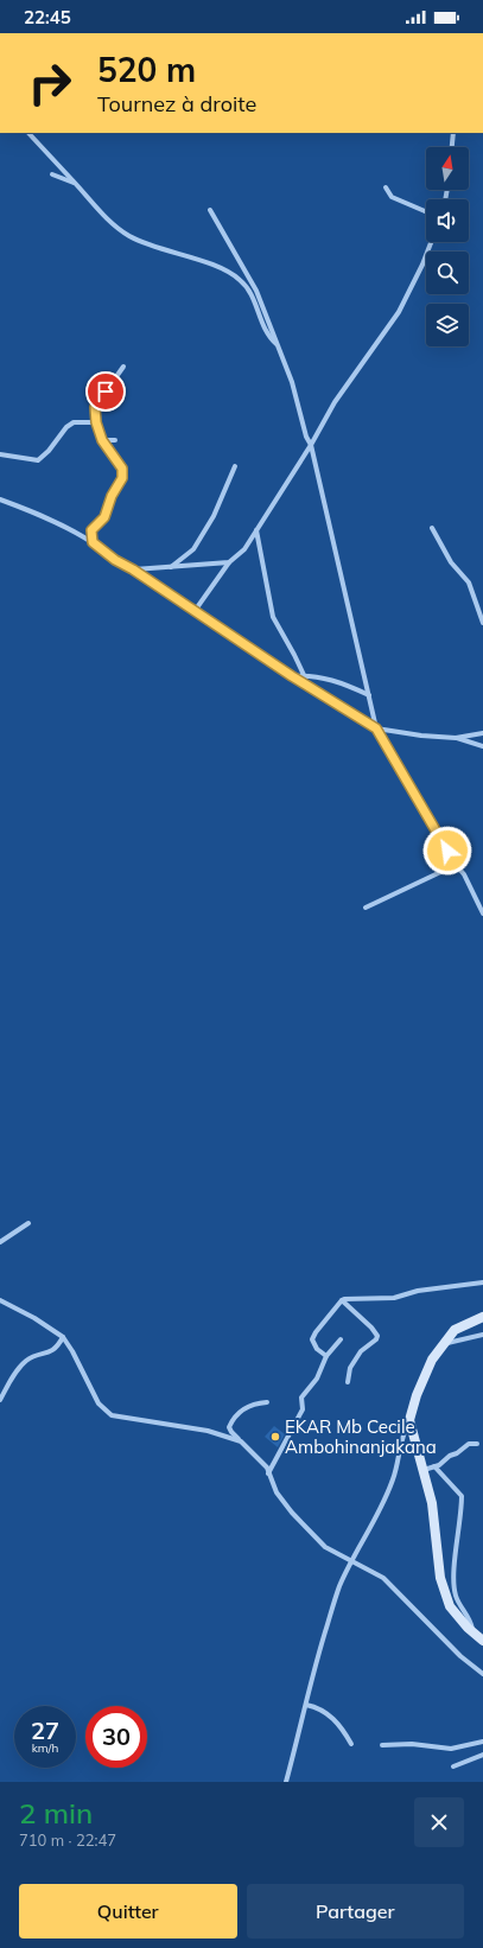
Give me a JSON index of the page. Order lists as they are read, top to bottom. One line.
{"places":["EKAR Mb Cecile Ambohinanjakana"],"north":"top","page":{"status":"22:45","turn":["520 m","Tournez à droite"],"speed":"27 km/h","limit":"30","heading":["2 min","710 m · 22:47"],"buttons":["Quitter","Partager"]}}
